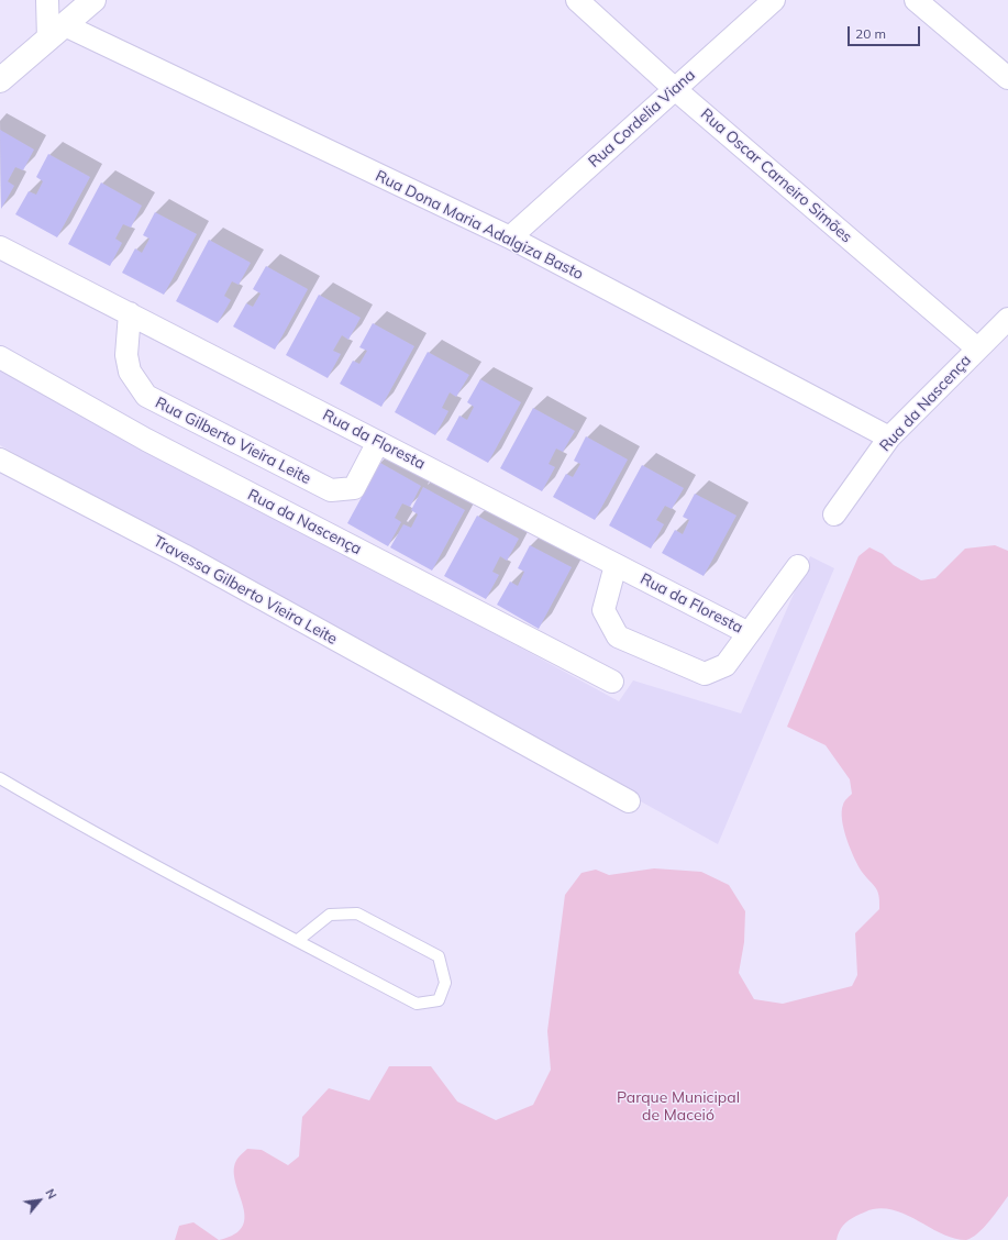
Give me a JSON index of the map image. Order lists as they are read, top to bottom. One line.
{"streets":{"street":["Rua Cordelia Viana","Rua Oscar Carneiro Simões","Rua Dona Maria Adalgiza Basto","Rua da Nascença","Rua da Floresta","Rua Gilberto Vieira Leite","Travessa Gilberto Vieira Leite"]},"crossings":[["Rua Cordelia Viana","Rua Oscar Carneiro Simões"],["Rua Cordelia Viana","Rua Dona Maria Adalgiza Basto"],["Rua Oscar Carneiro Simões","Rua da Nascença"],["Rua Dona Maria Adalgiza Basto","Rua da Nascença"],["Rua da Floresta","Rua Gilberto Vieira Leite"]],"parks":["Parque Municipal de Maceió"],"scale_bar":"20 m","north":"top right"}
